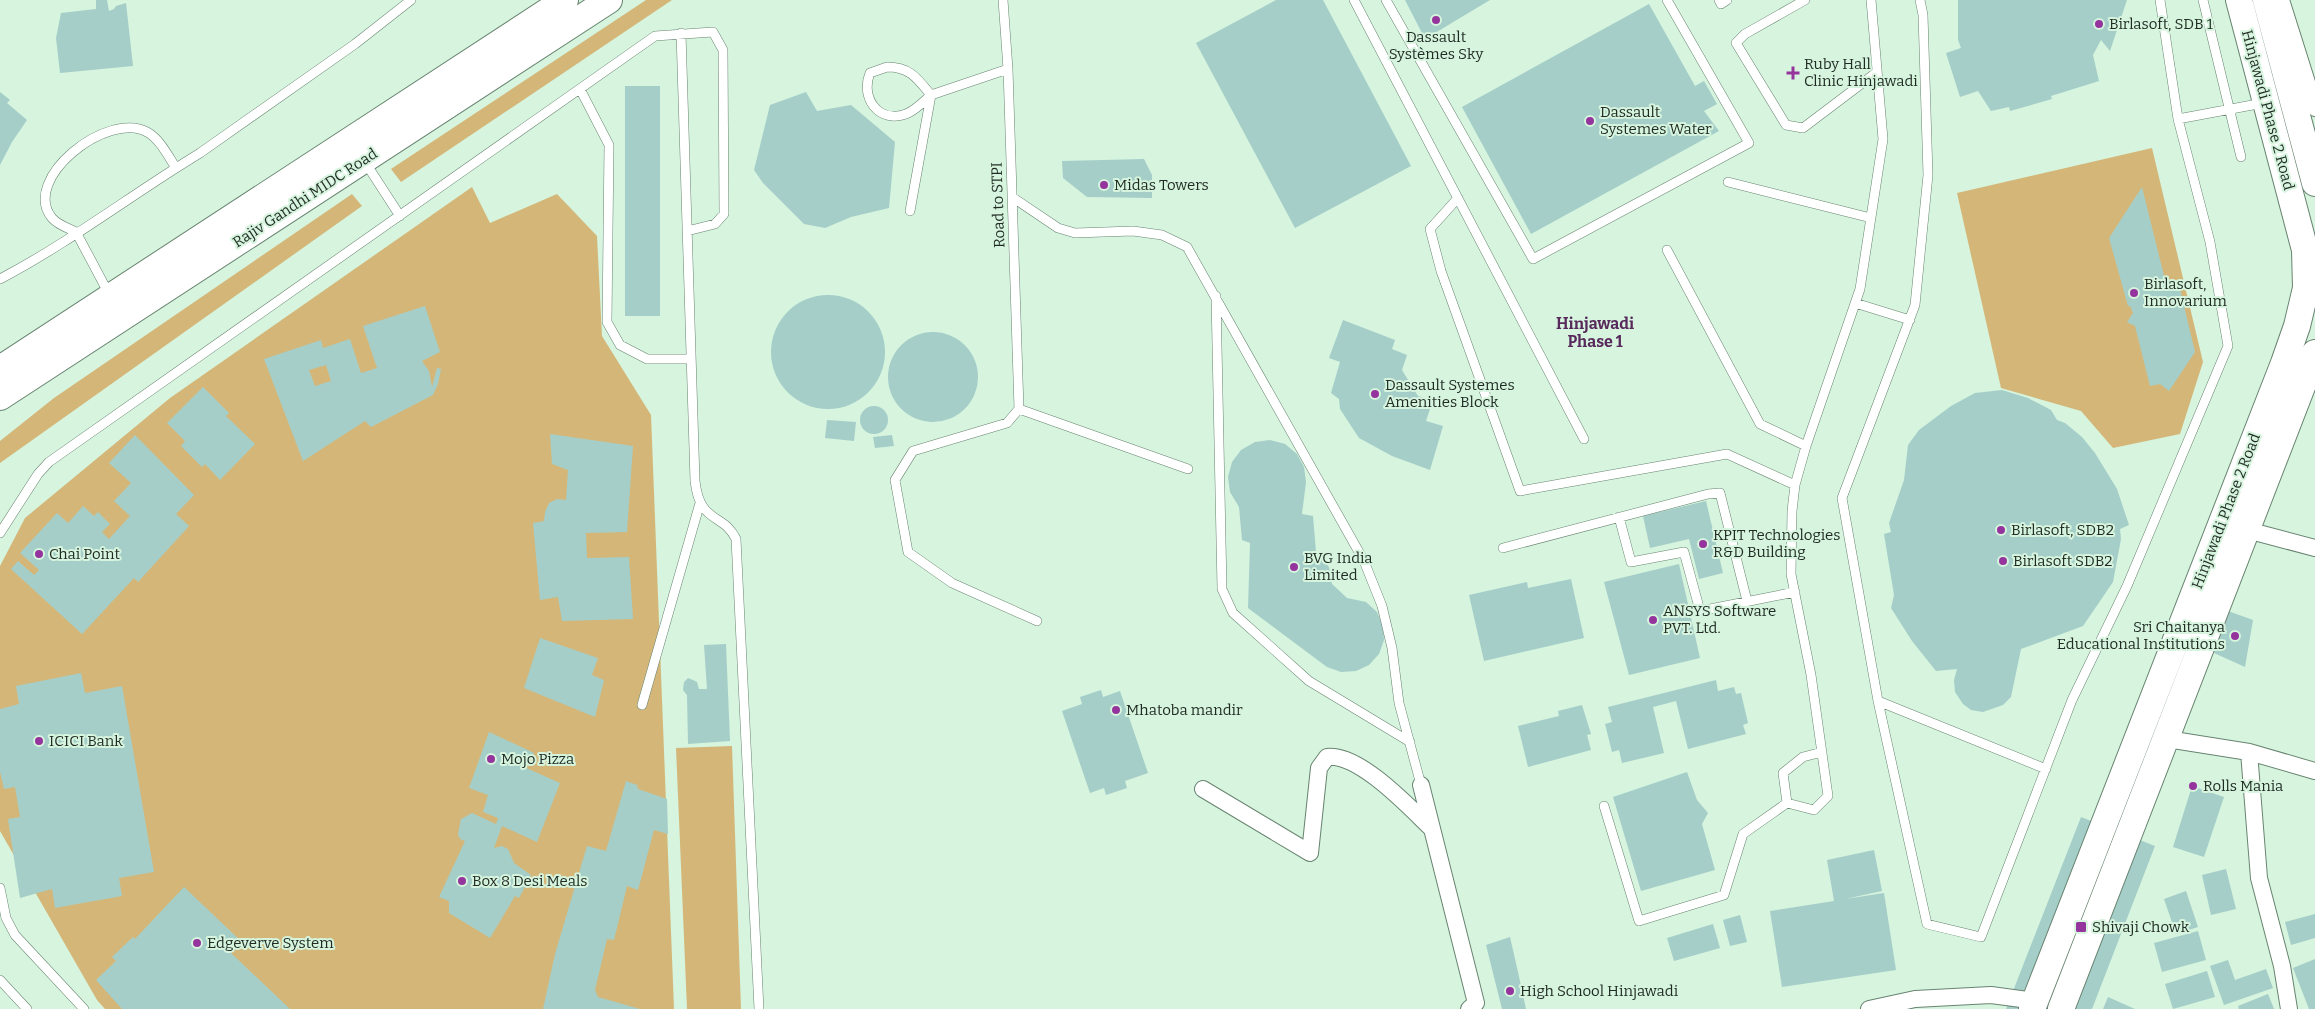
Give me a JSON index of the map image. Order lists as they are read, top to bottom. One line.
{"streets":{"main road":["Hinjawadi Phase 2 Road","Rajiv Gandhi MIDC Road"],"lane":["Road to STPI"]},"districts":["Hinjawadi Phase 1"],"places":{"other":["Dassault Systèmes Sky","Birlasoft, SDB 1","Dassault Systemes Water","Midas Towers","Birlasoft, Innovarium","Dassault Systemes Amenities Block","Birlasoft, SDB2","KPIT Technologies R&D Building","Chai Point","Birlasoft SDB2","BVG India Limited","ANSYS Software PVT. Ltd.","Sri Chaitanya Educational Institutions","Mhatoba mandir","ICICI Bank","Mojo Pizza","Rolls Mania","Box 8 Desi Meals","Edgeverve System","High School Hinjawadi"],"health":["Ruby Hall Clinic Hinjawadi"],"transit":["Shivaji Chowk"]}}
